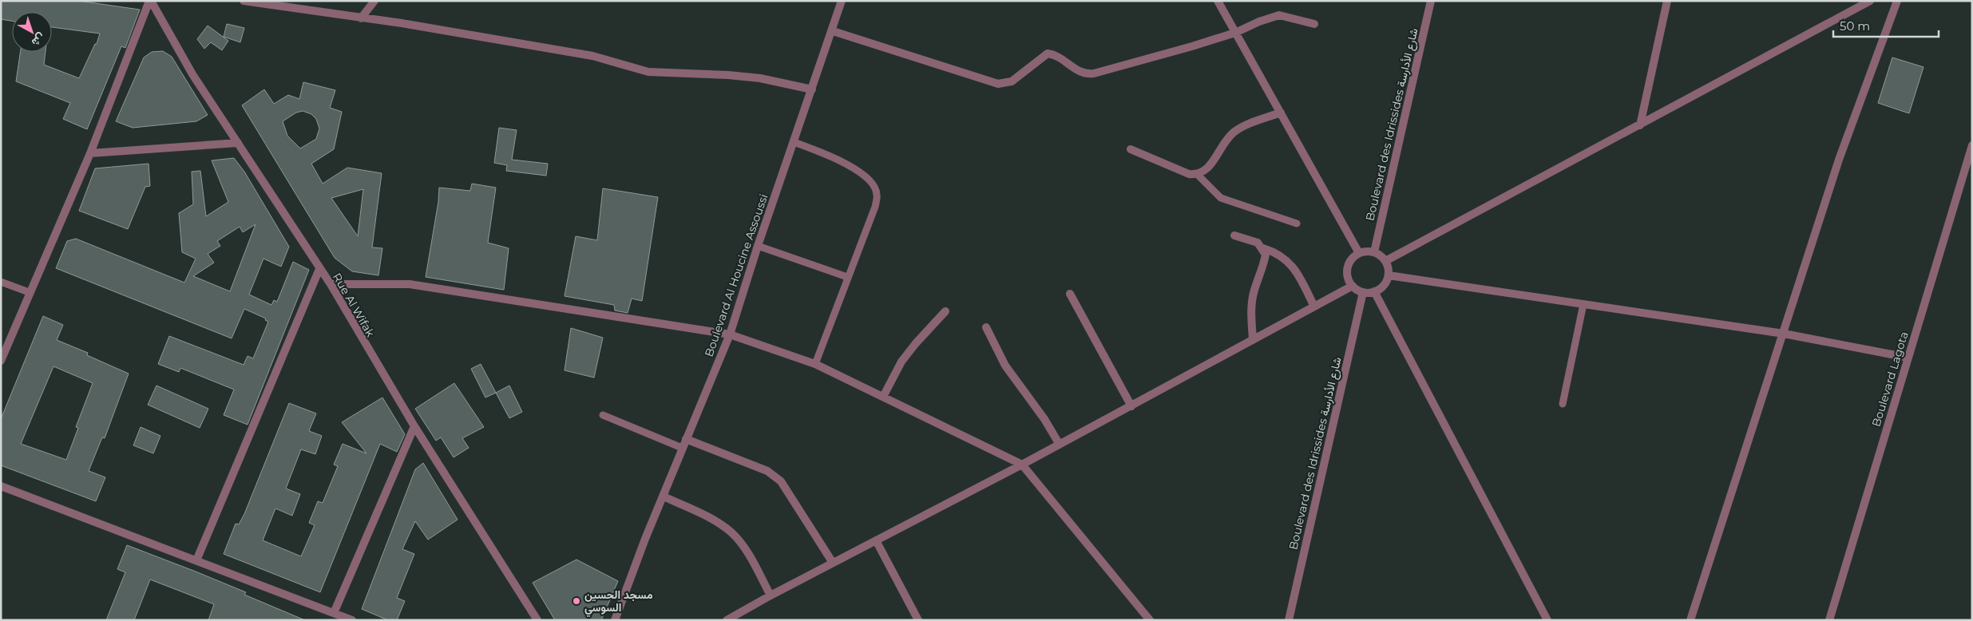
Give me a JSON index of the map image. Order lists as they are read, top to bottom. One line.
{"streets":{"street":["Boulevard des Idrissides شارع الأدارسة","Boulevard Al Houcine Assoussi","Rue Al Wifak","Boulevard Lagota"]},"places":["مسجد الحسين السوسي"],"scale_bar":"50 m","north":"bottom right"}
